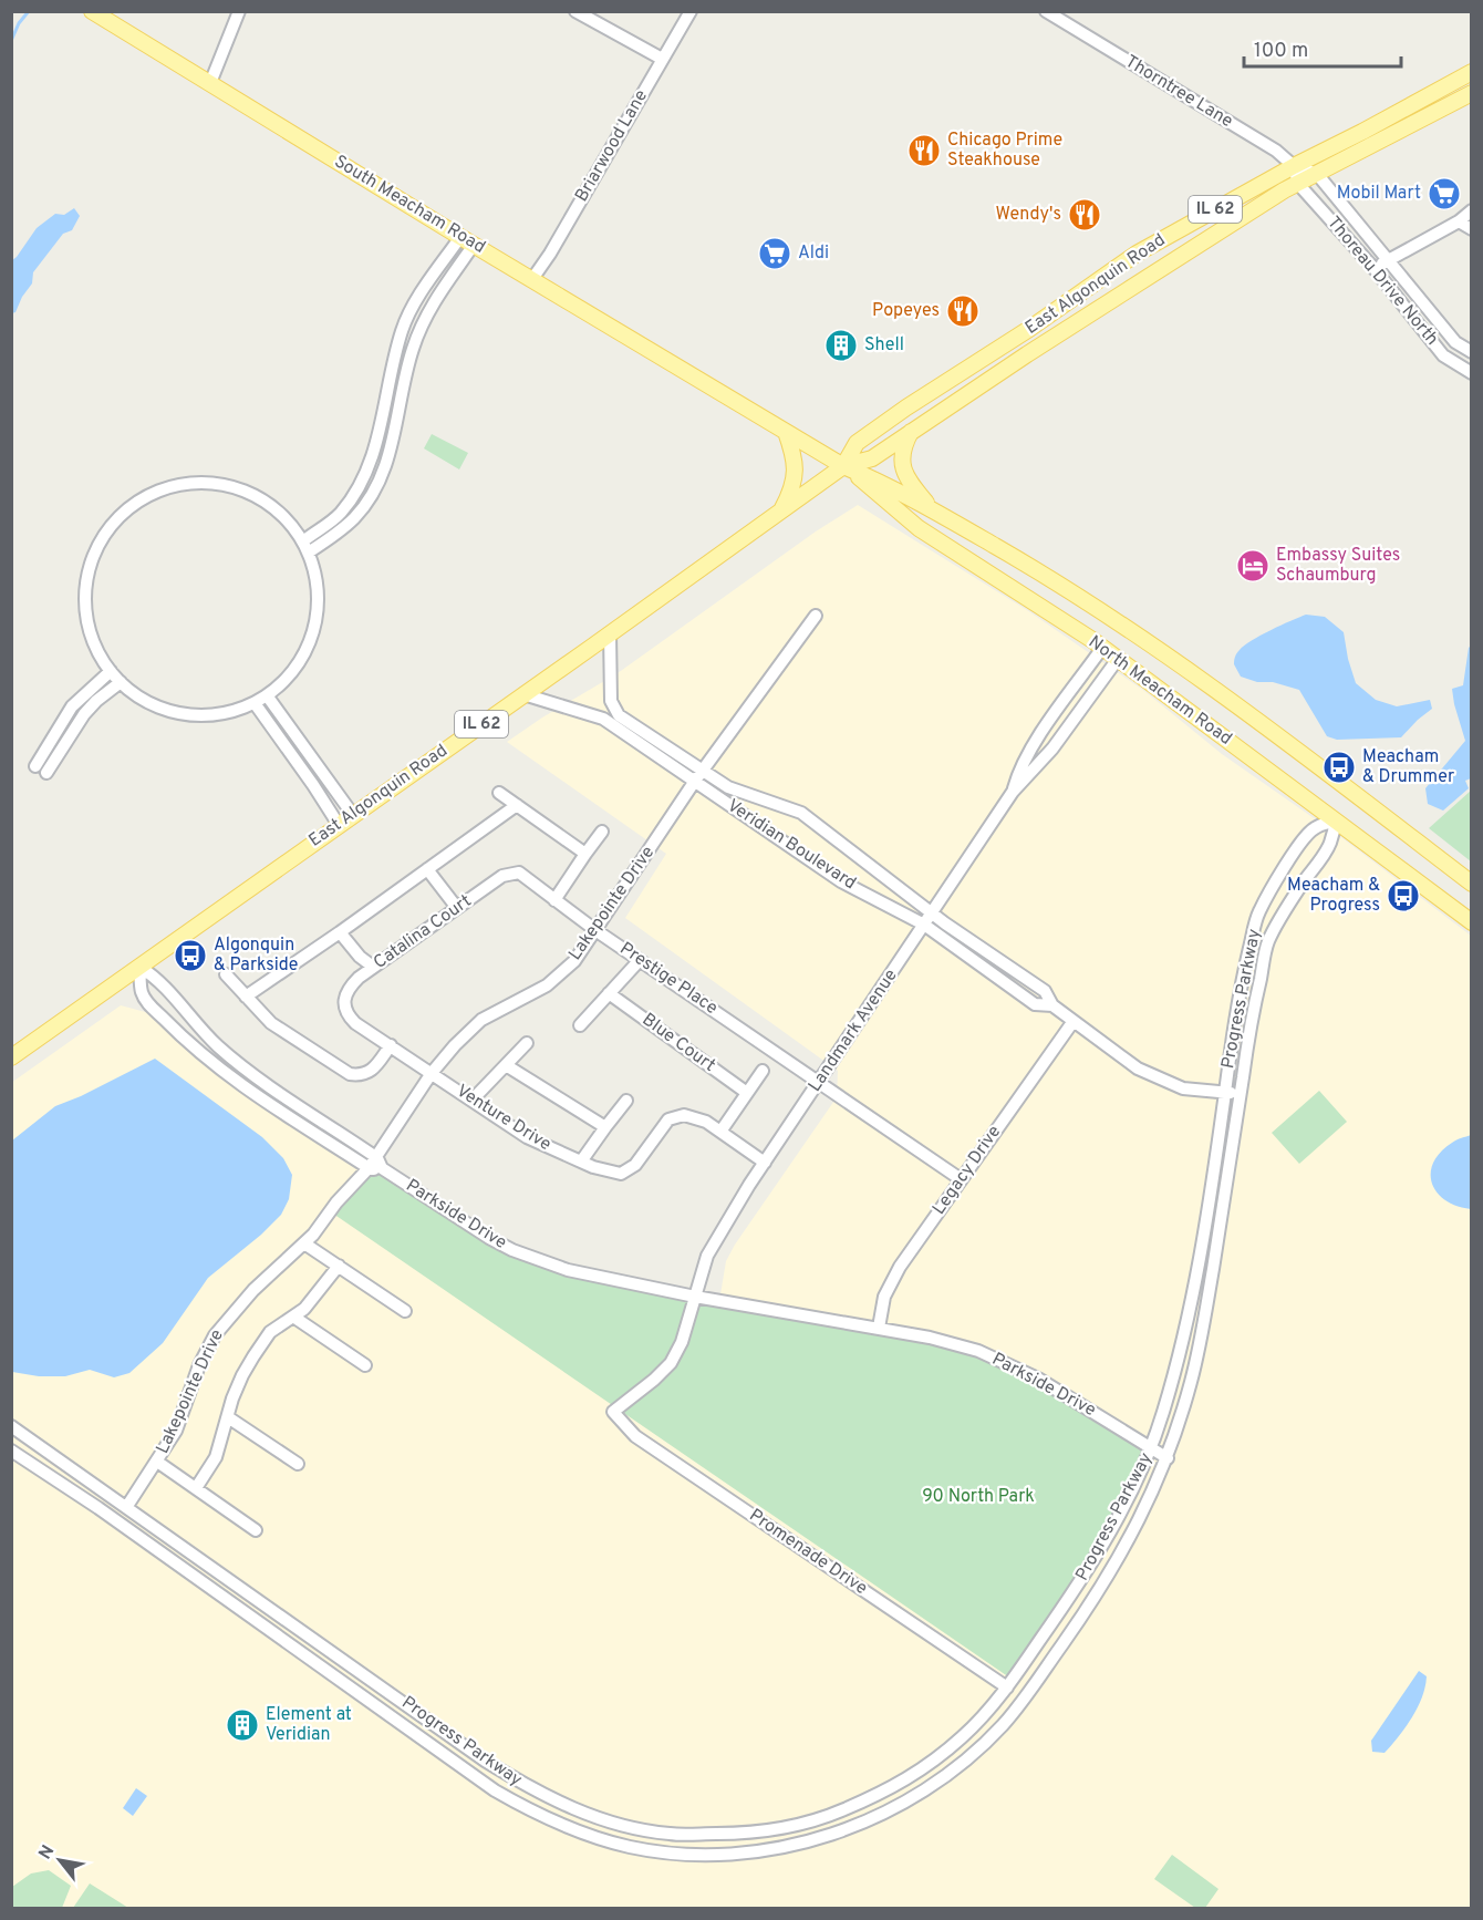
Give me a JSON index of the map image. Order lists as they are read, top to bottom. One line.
{"streets":{"main road":["South Meacham Road","IL 62","East Algonquin Road","North Meacham Road"],"street":["Thorntree Lane","Briarwood Lane","Thoreau Drive North","Veridian Boulevard","Lakepointe Drive","Catalina Court","Prestige Place","Progress Parkway","Landmark Avenue","Blue Court","Venture Drive","Legacy Drive","Parkside Drive","Promenade Drive"]},"crossings":[["Thorntree Lane","East Algonquin Road"],["Briarwood Lane","South Meacham Road"],["South Meacham Road","North Meacham Road"],["Thoreau Drive North","East Algonquin Road"],["East Algonquin Road","North Meacham Road"],["East Algonquin Road","Veridian Boulevard"],["East Algonquin Road","Parkside Drive"],["North Meacham Road","Progress Parkway"],["North Meacham Road","Landmark Avenue"],["Veridian Boulevard","Lakepointe Drive"],["Veridian Boulevard","Progress Parkway"],["Veridian Boulevard","Landmark Avenue"],["Veridian Boulevard","Legacy Drive"],["Lakepointe Drive","Prestige Place"],["Lakepointe Drive","Progress Parkway"],["Lakepointe Drive","Venture Drive"],["Lakepointe Drive","Parkside Drive"],["Catalina Court","Prestige Place"],["Catalina Court","Venture Drive"],["Prestige Place","Landmark Avenue"],["Prestige Place","Legacy Drive"],["Progress Parkway","Parkside Drive"],["Progress Parkway","Promenade Drive"],["Landmark Avenue","Venture Drive"],["Landmark Avenue","Parkside Drive"],["Landmark Avenue","Promenade Drive"],["Legacy Drive","Parkside Drive"]],"parks":["90 North Park"],"places":{"restaurant":["Chicago Prime Steakhouse","Wendy's","Popeyes"],"supermarket":["Mobil Mart","Aldi"],"building":["Shell","Element at Veridian"],"hotel":["Embassy Suites Schaumburg"],"bus stop":["Meacham & Drummer","Meacham & Progress","Algonquin & Parkside"]},"scale_bar":"100 m","north":"top left"}
